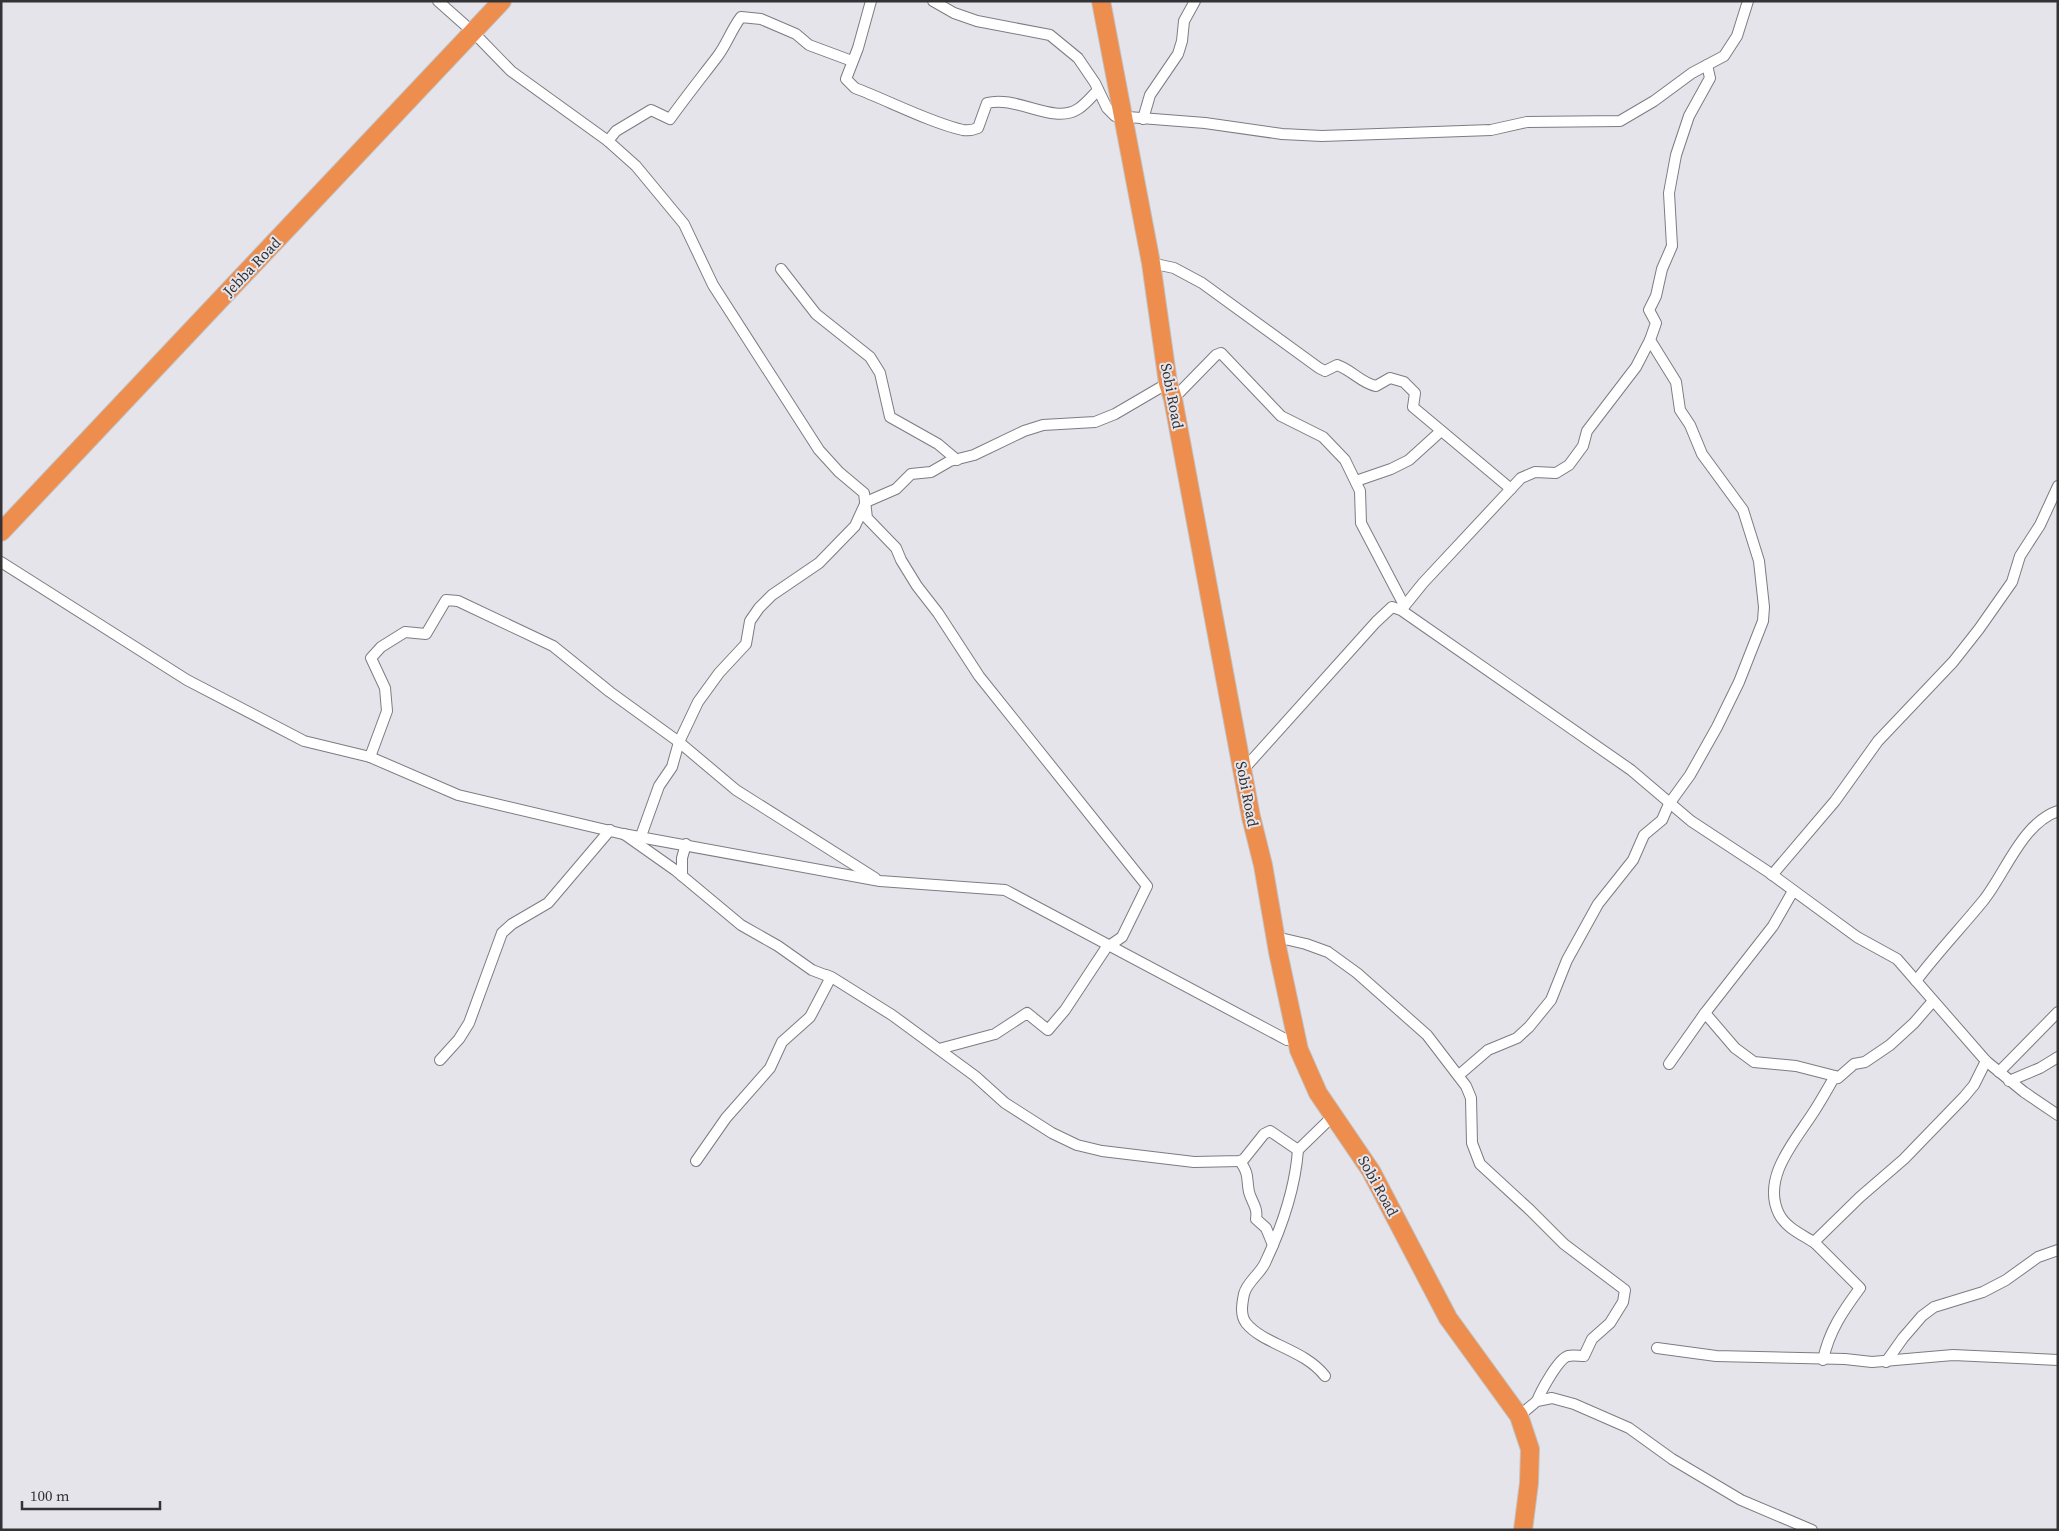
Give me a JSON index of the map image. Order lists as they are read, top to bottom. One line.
{"streets":{"highway":["Jebba Road","Sobi Road"]},"scale_bar":"100 m"}
